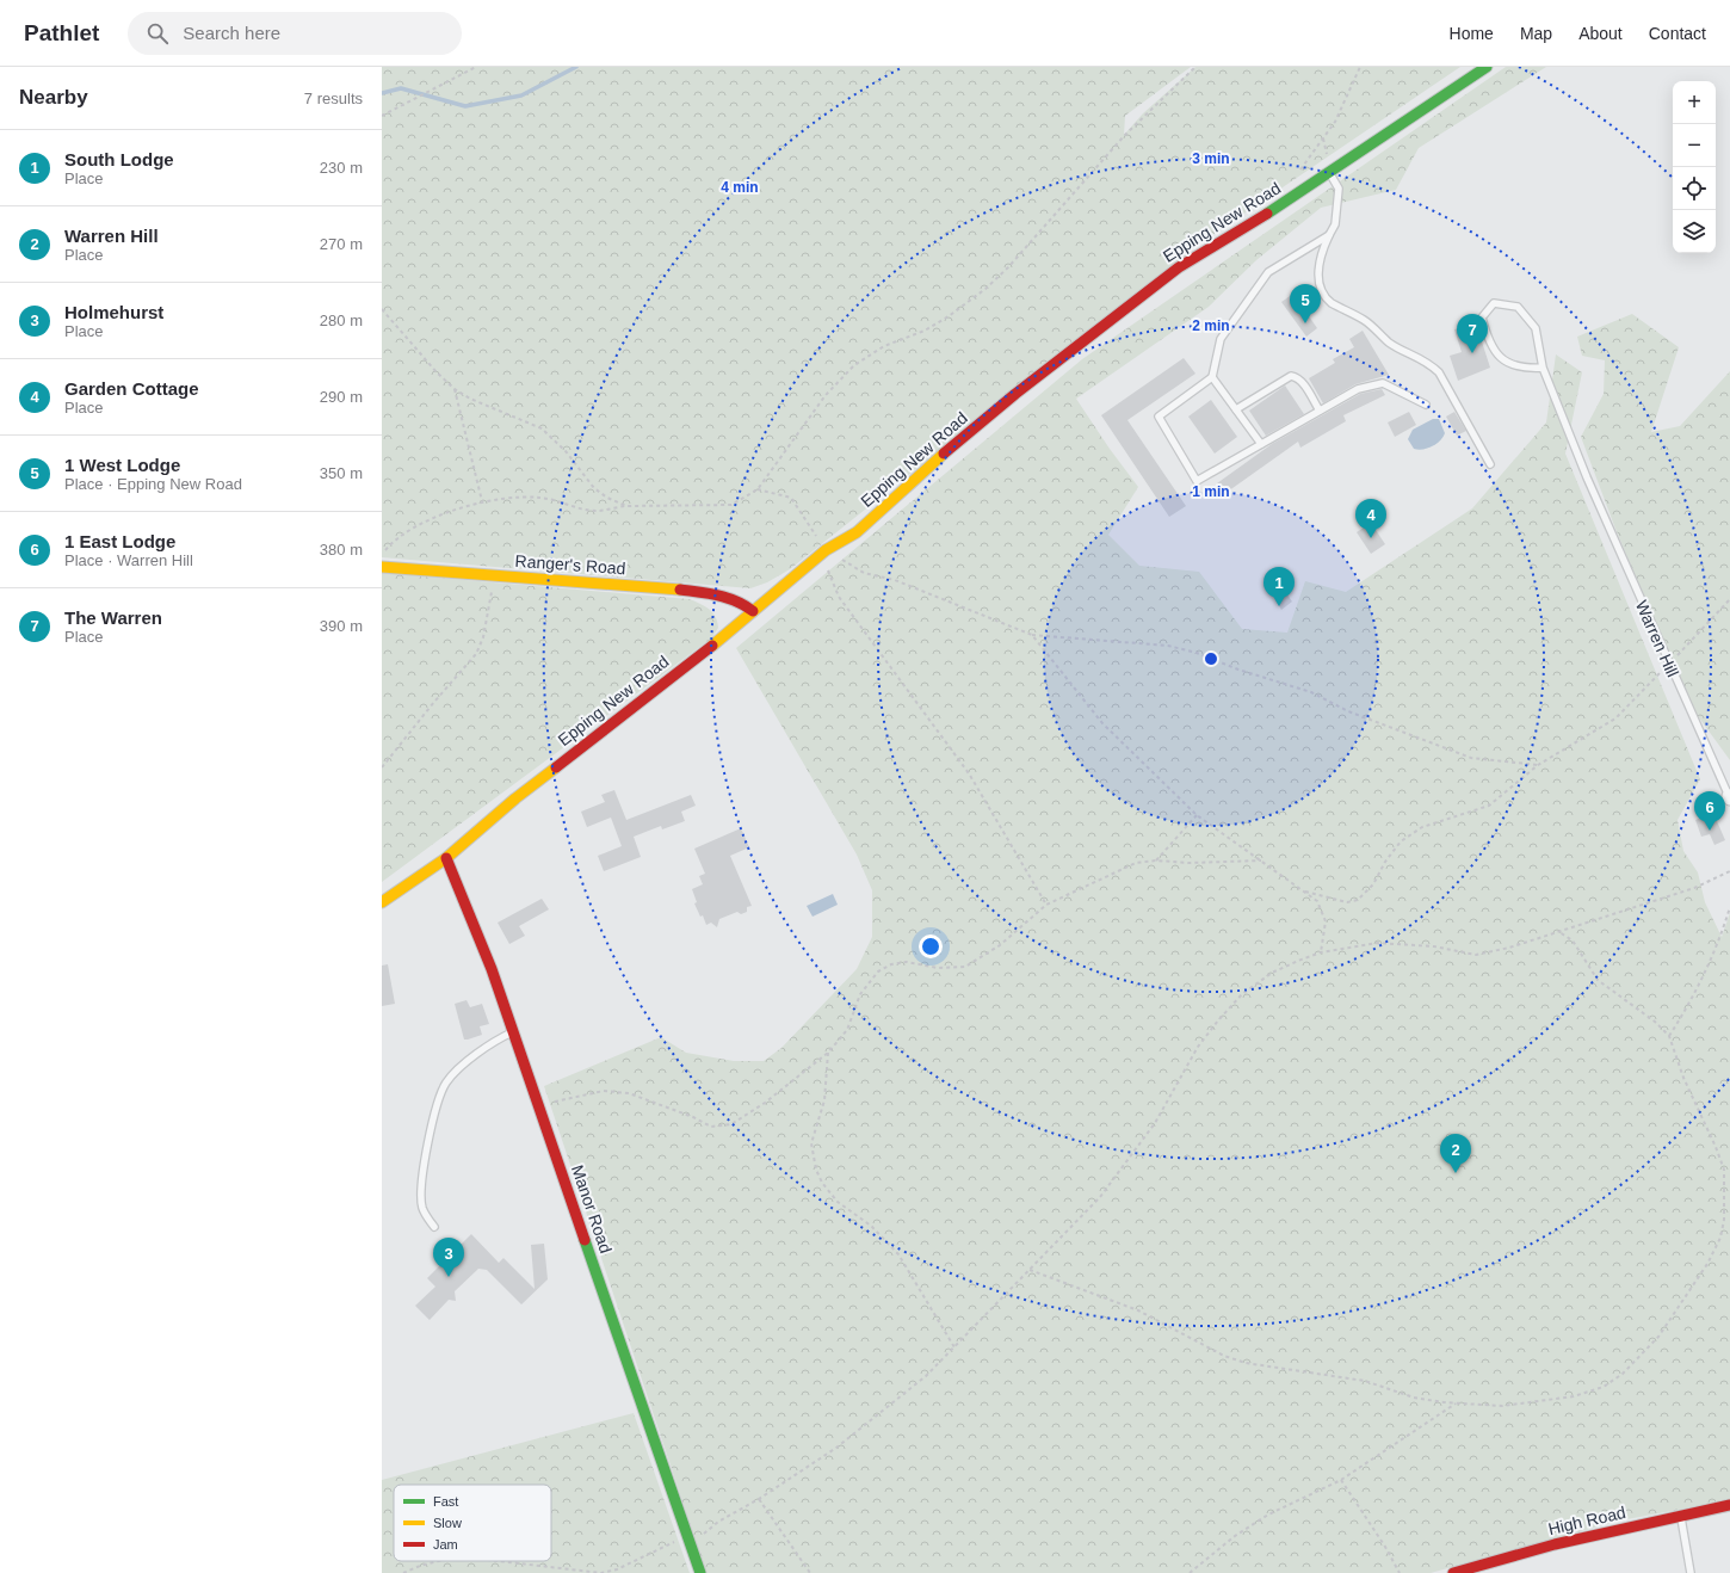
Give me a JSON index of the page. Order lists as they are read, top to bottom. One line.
{"streets":{"main road":["Epping New Road","Ranger's Road","Manor Road","High Road"],"lane":["Warren Hill"]},"crossings":[["Epping New Road","Ranger's Road"],["Epping New Road","Manor Road"]],"legend":["Fast","Slow","Jam"],"page":{"header":"Pathlet","search":"Search here","nav":["Home","Map","About","Contact"],"heading":["Nearby","7 results"],"map_buttons":["+","−"],"list":[{"mark":"1","name":"South Lodge","note":"Place","value":"230 m"},{"mark":"2","name":"Warren Hill","note":"Place","value":"270 m"},{"mark":"3","name":"Holmehurst","note":"Place","value":"280 m"},{"mark":"4","name":"Garden Cottage","note":"Place","value":"290 m"},{"mark":"5","name":"1 West Lodge","note":"Place · Epping New Road","value":"350 m"},{"mark":"6","name":"1 East Lodge","note":"Place · Warren Hill","value":"380 m"},{"mark":"7","name":"The Warren","note":"Place","value":"390 m"}],"pins":["5","7","4","1","6","2","3"]},"rings":["3 min","4 min","2 min","1 min"]}
